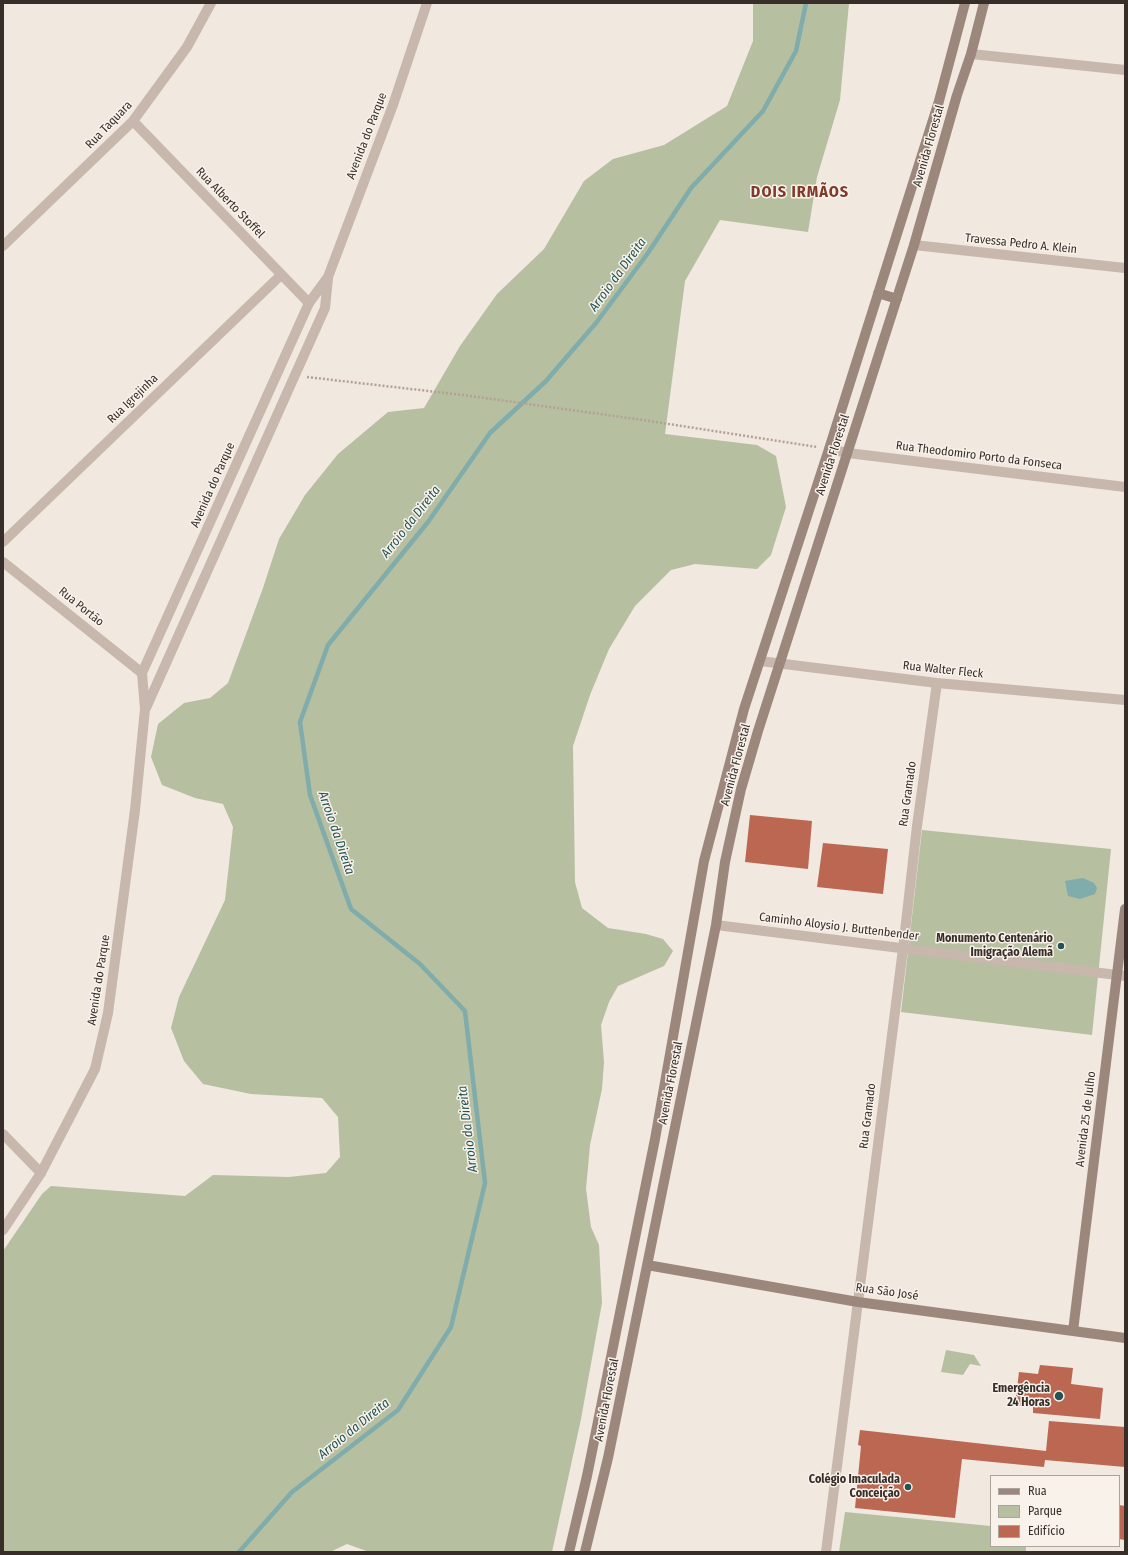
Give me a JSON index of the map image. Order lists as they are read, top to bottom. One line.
{"streets":{"main road":["Avenida Florestal","Avenida 25 de Julho","Rua São José"],"street":["Rua Taquara","Avenida do Parque","Rua Alberto Stoffel","Travessa Pedro A. Klein","Rua Igrejinha","Rua Theodomiro Porto da Fonseca","Rua Portão","Rua Walter Fleck","Rua Gramado","Caminho Aloysio J. Buttenbender"]},"crossings":[["Rua Taquara","Rua Alberto Stoffel"],["Avenida do Parque","Rua Alberto Stoffel"],["Avenida do Parque","Rua Portão"],["Avenida Florestal","Travessa Pedro A. Klein"],["Avenida Florestal","Rua Theodomiro Porto da Fonseca"],["Avenida Florestal","Rua Walter Fleck"],["Avenida Florestal","Caminho Aloysio J. Buttenbender"],["Avenida Florestal","Rua São José"],["Rua Alberto Stoffel","Rua Igrejinha"],["Rua Walter Fleck","Rua Gramado"],["Rua Gramado","Caminho Aloysio J. Buttenbender"],["Rua Gramado","Rua São José"],["Caminho Aloysio J. Buttenbender","Avenida 25 de Julho"],["Avenida 25 de Julho","Rua São José"]],"districts":["DOIS IRMÃOS"],"water":["Arroio da Direita"],"places":["Monumento Centenário Imigração Alemã","Emergência 24 Horas","Colégio Imaculada Conceição"],"legend":["Rua","Parque","Edifício"]}
